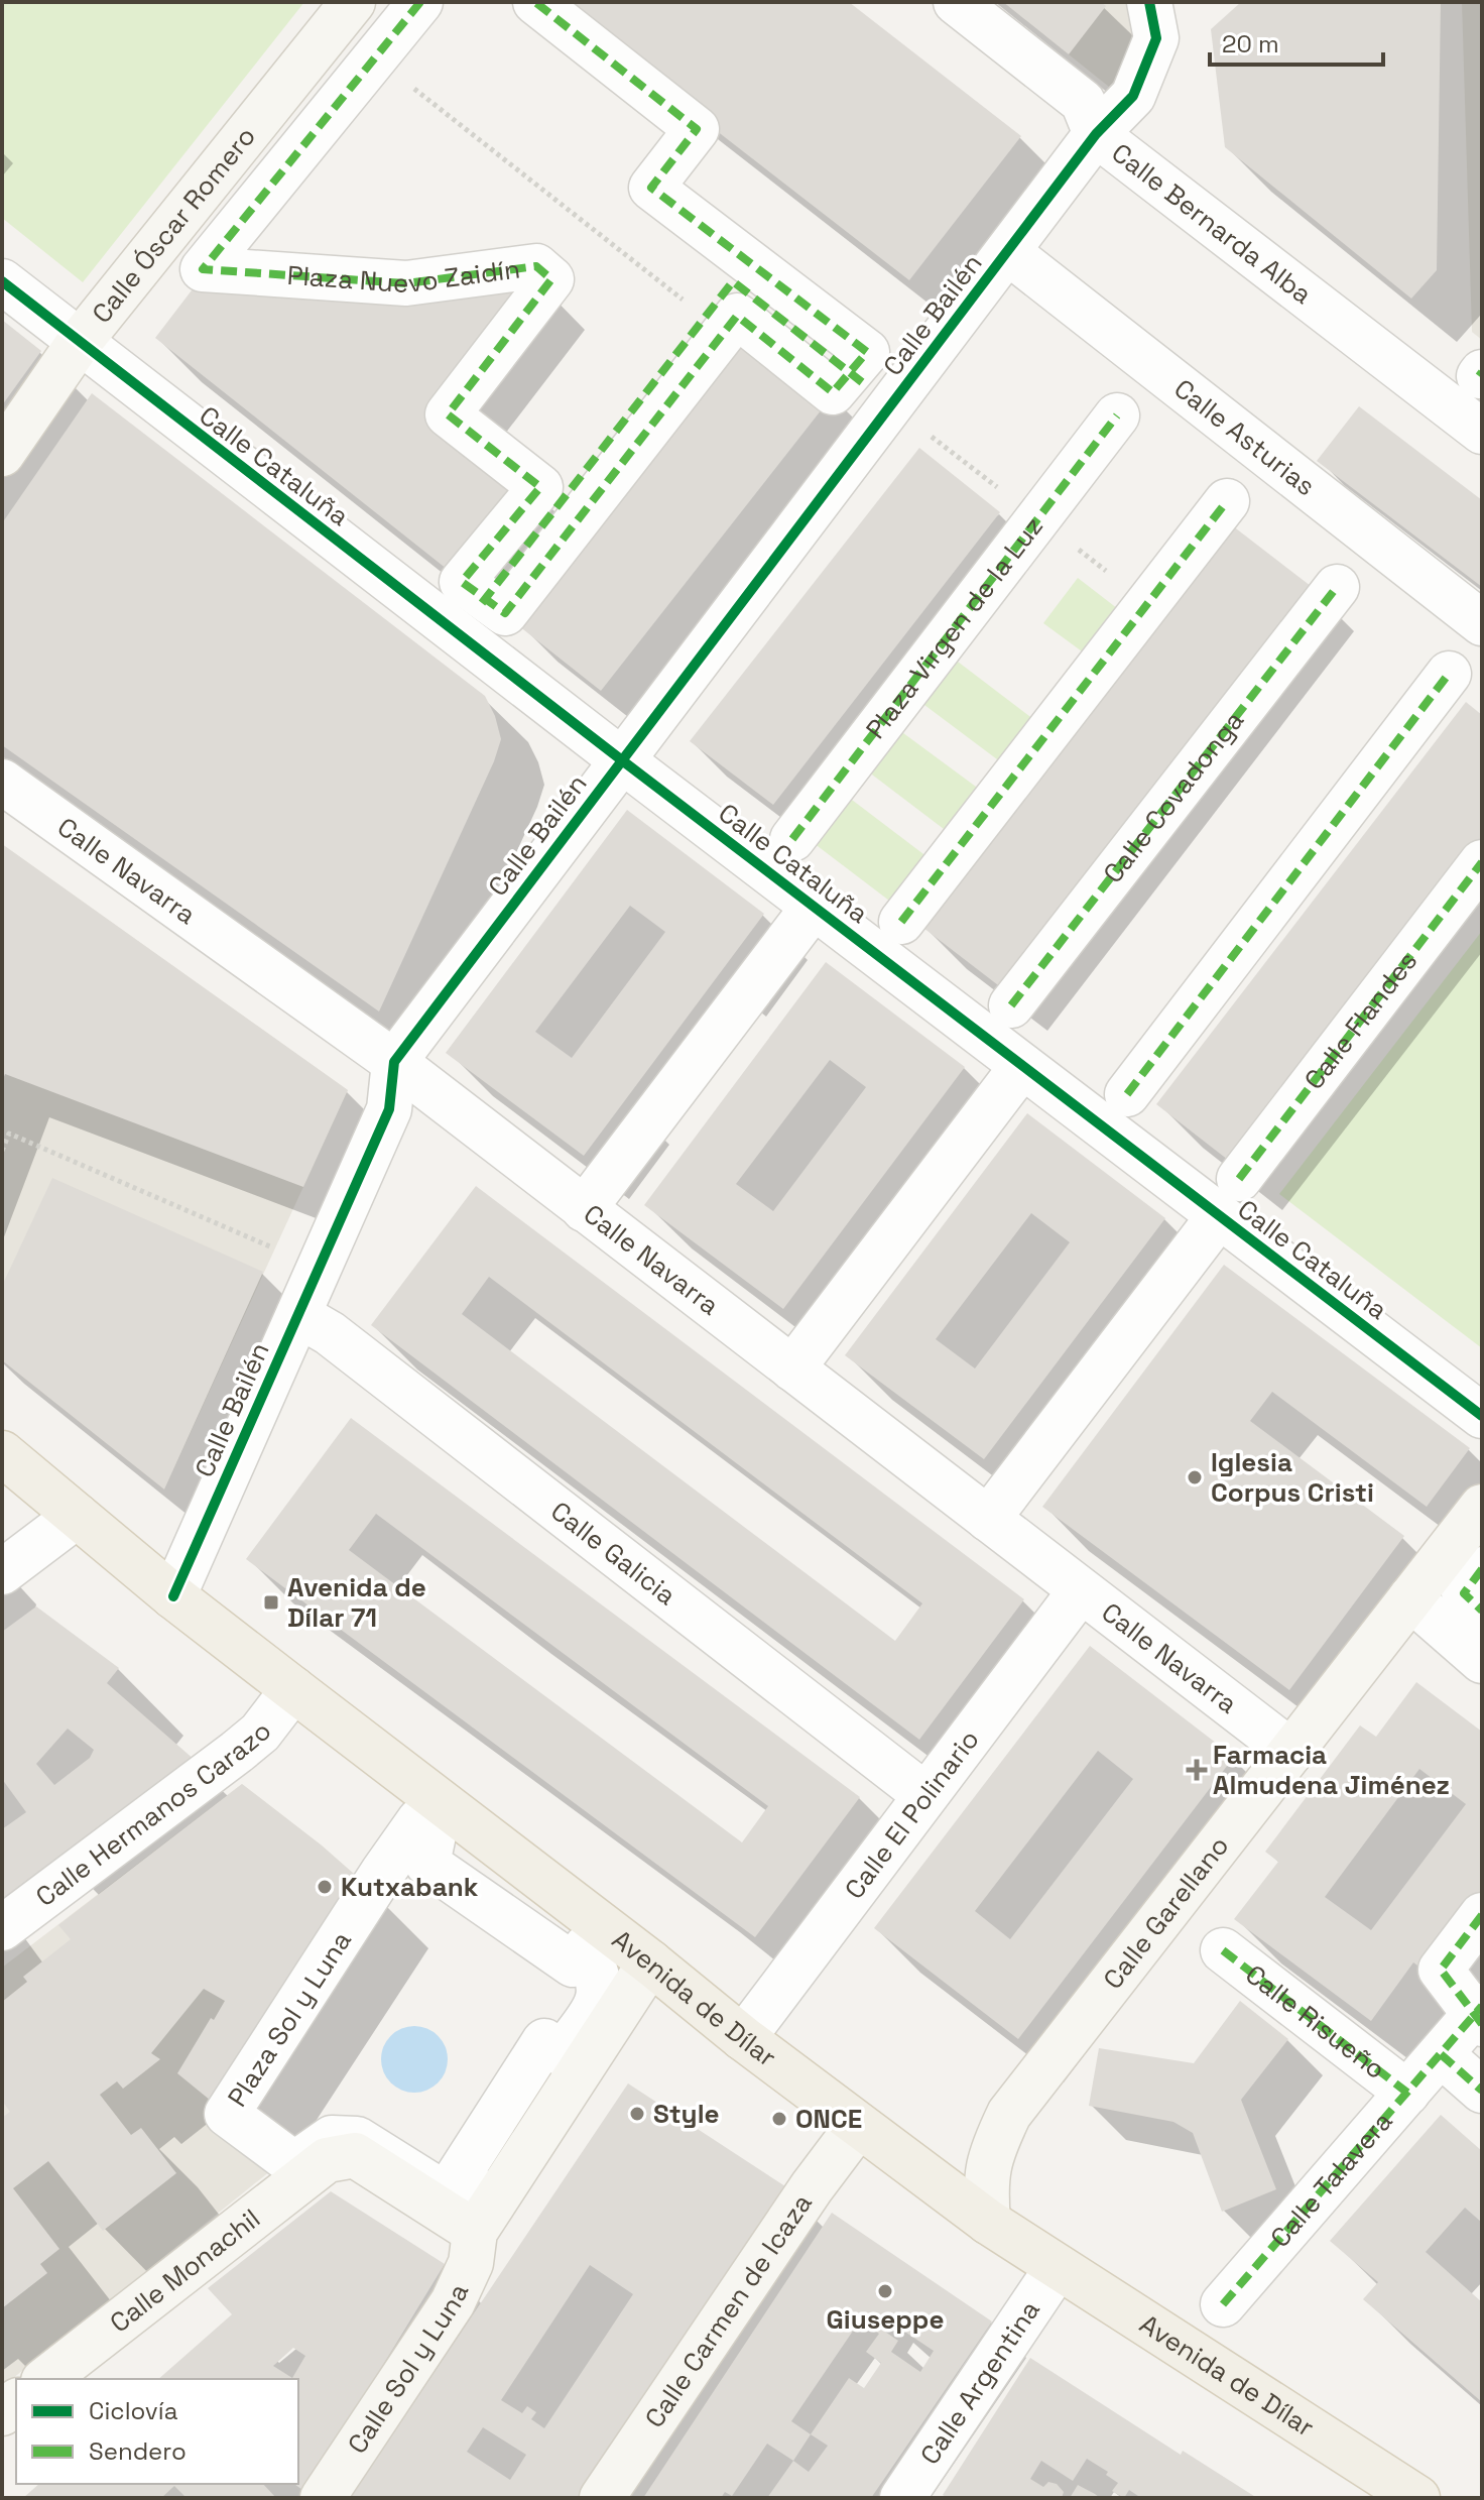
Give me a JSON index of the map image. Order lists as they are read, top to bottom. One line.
{"streets":{"main road":["Avenida de Dílar"],"street":["Calle Bernarda Alba","Calle Óscar Romero","Plaza Nuevo Zaidín","Calle Bailén","Calle Asturias","Calle Cataluña","Plaza Virgen de la Luz","Calle Covadonga","Calle Navarra","Calle Flandes","Calle Galicia","Calle Hermanos Carazo","Calle El Polinario","Calle Garellano","Plaza Sol y Luna","Calle Risueño","Calle Talavera","Calle Monachil","Calle Carmen de Icaza","Calle Sol y Luna","Calle Argentina"]},"crossings":[["Calle Bernarda Alba","Calle Bailén"],["Calle Óscar Romero","Calle Cataluña"],["Calle Bailén","Calle Asturias"],["Calle Bailén","Calle Cataluña"],["Calle Bailén","Calle Navarra"],["Calle Bailén","Calle Galicia"],["Calle Bailén","Avenida de Dílar"],["Calle Cataluña","Calle Flandes"],["Calle Navarra","Calle Flandes"],["Calle Navarra","Calle El Polinario"],["Calle Navarra","Calle Garellano"],["Calle Galicia","Calle El Polinario"],["Calle Hermanos Carazo","Avenida de Dílar"],["Calle El Polinario","Avenida de Dílar"],["Calle Garellano","Avenida de Dílar"],["Avenida de Dílar","Calle Carmen de Icaza"],["Avenida de Dílar","Calle Argentina"],["Calle Risueño","Calle Talavera"],["Calle Monachil","Calle Sol y Luna"]],"places":{"other":["Iglesia Corpus Cristi","Kutxabank","Style","ONCE","Giuseppe"],"transit":["Avenida de Dílar 71"],"health":["Farmacia Almudena Jiménez"]},"legend":["Ciclovía","Sendero"],"scale_bar":"20 m"}
